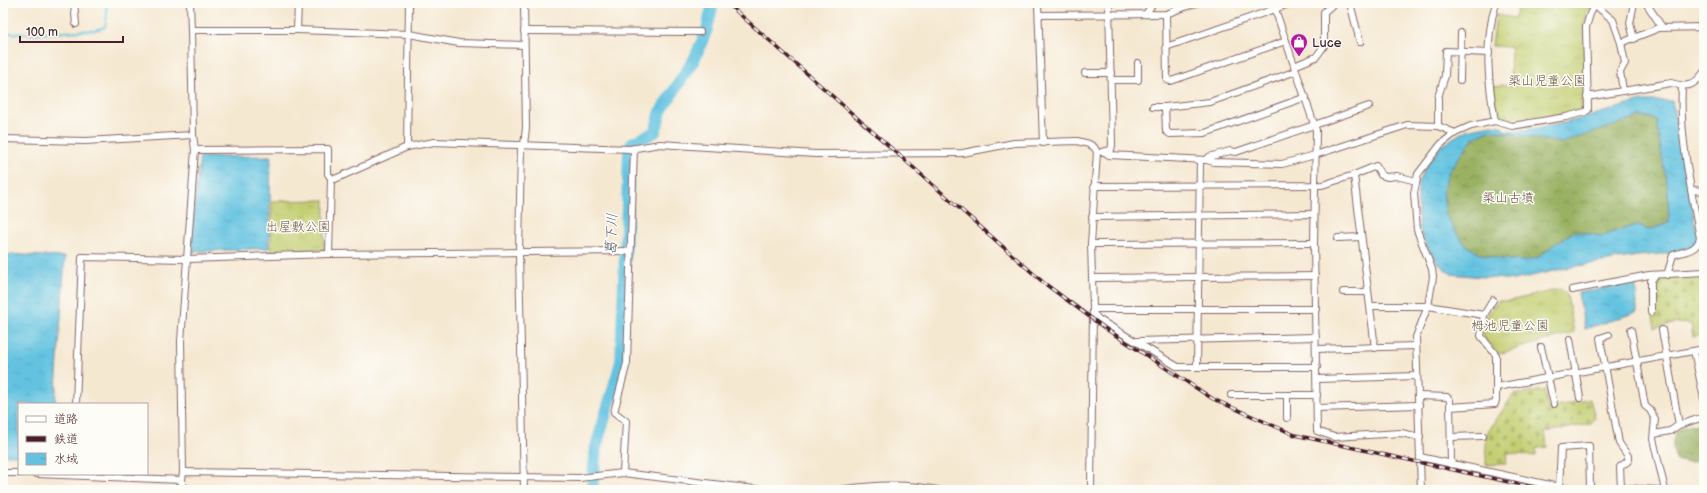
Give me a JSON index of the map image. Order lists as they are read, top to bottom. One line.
{"water":["葛下川"],"parks":["築山児童公園","築山古墳","出屋敷公園","栂池児童公園"],"places":{"shop":["Luce"]},"legend":["道路","鉄道","水域"],"scale_bar":"100 m"}
